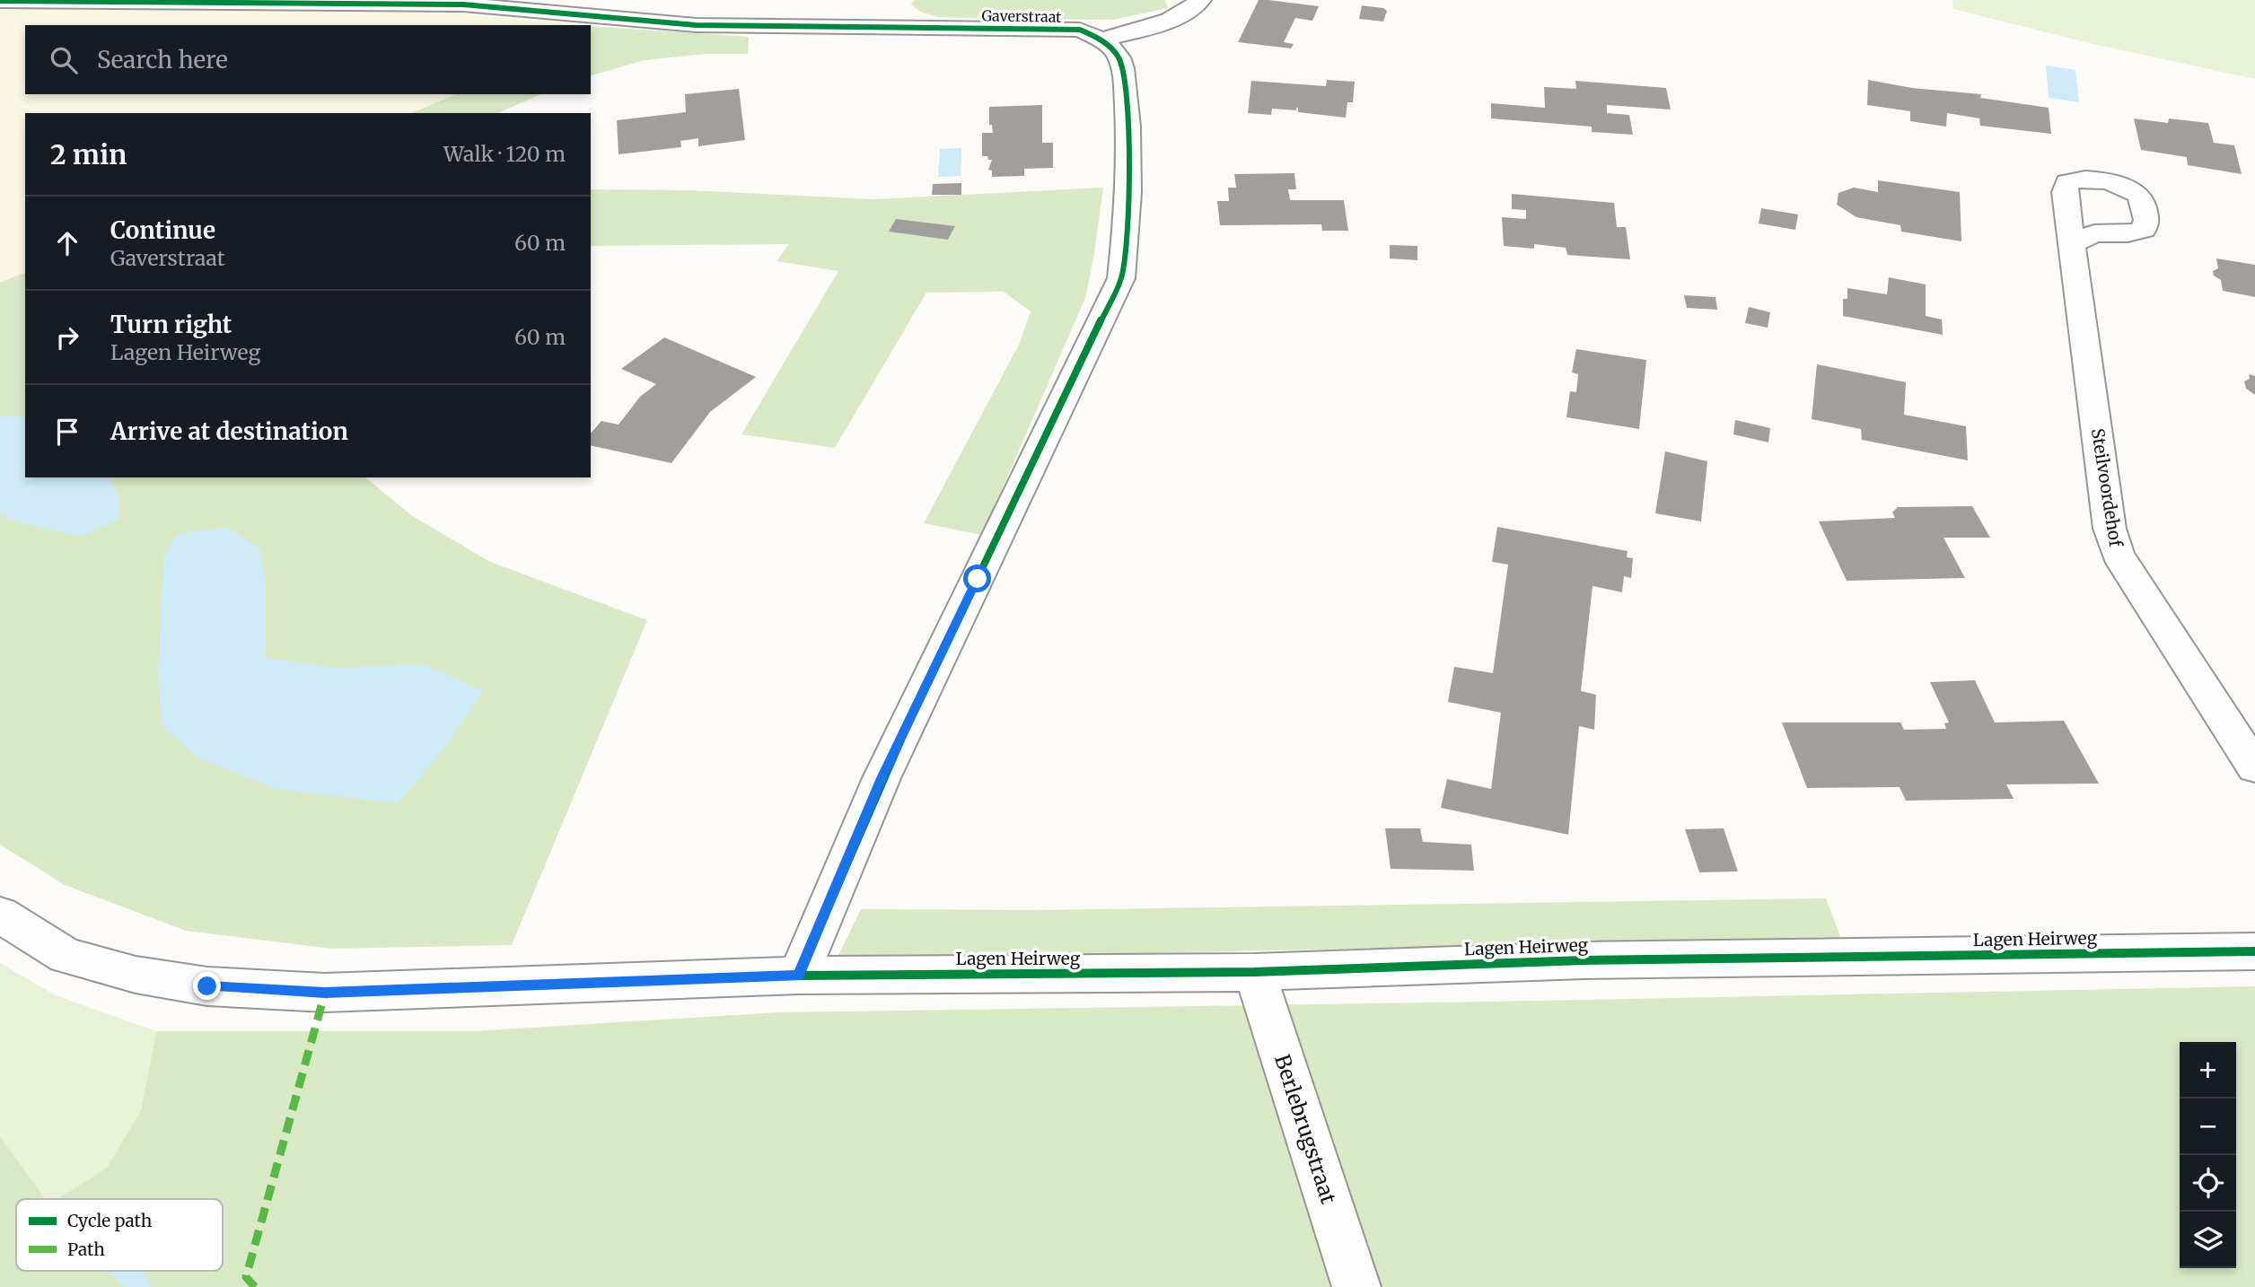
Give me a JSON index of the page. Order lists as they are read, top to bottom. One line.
{"streets":{"street":["Gaverstraat","Steilvoordehof","Lagen Heirweg","Berlebrugstraat"]},"crossings":[["Lagen Heirweg","Berlebrugstraat"]],"legend":["Cycle path","Path"],"page":{"search":"Search here","heading":["2 min","Walk · 120 m"],"list":[["Continue","Gaverstraat","60 m"],["Turn right","Lagen Heirweg","60 m"],"Arrive at destination"],"map_buttons":["+","−"]}}
